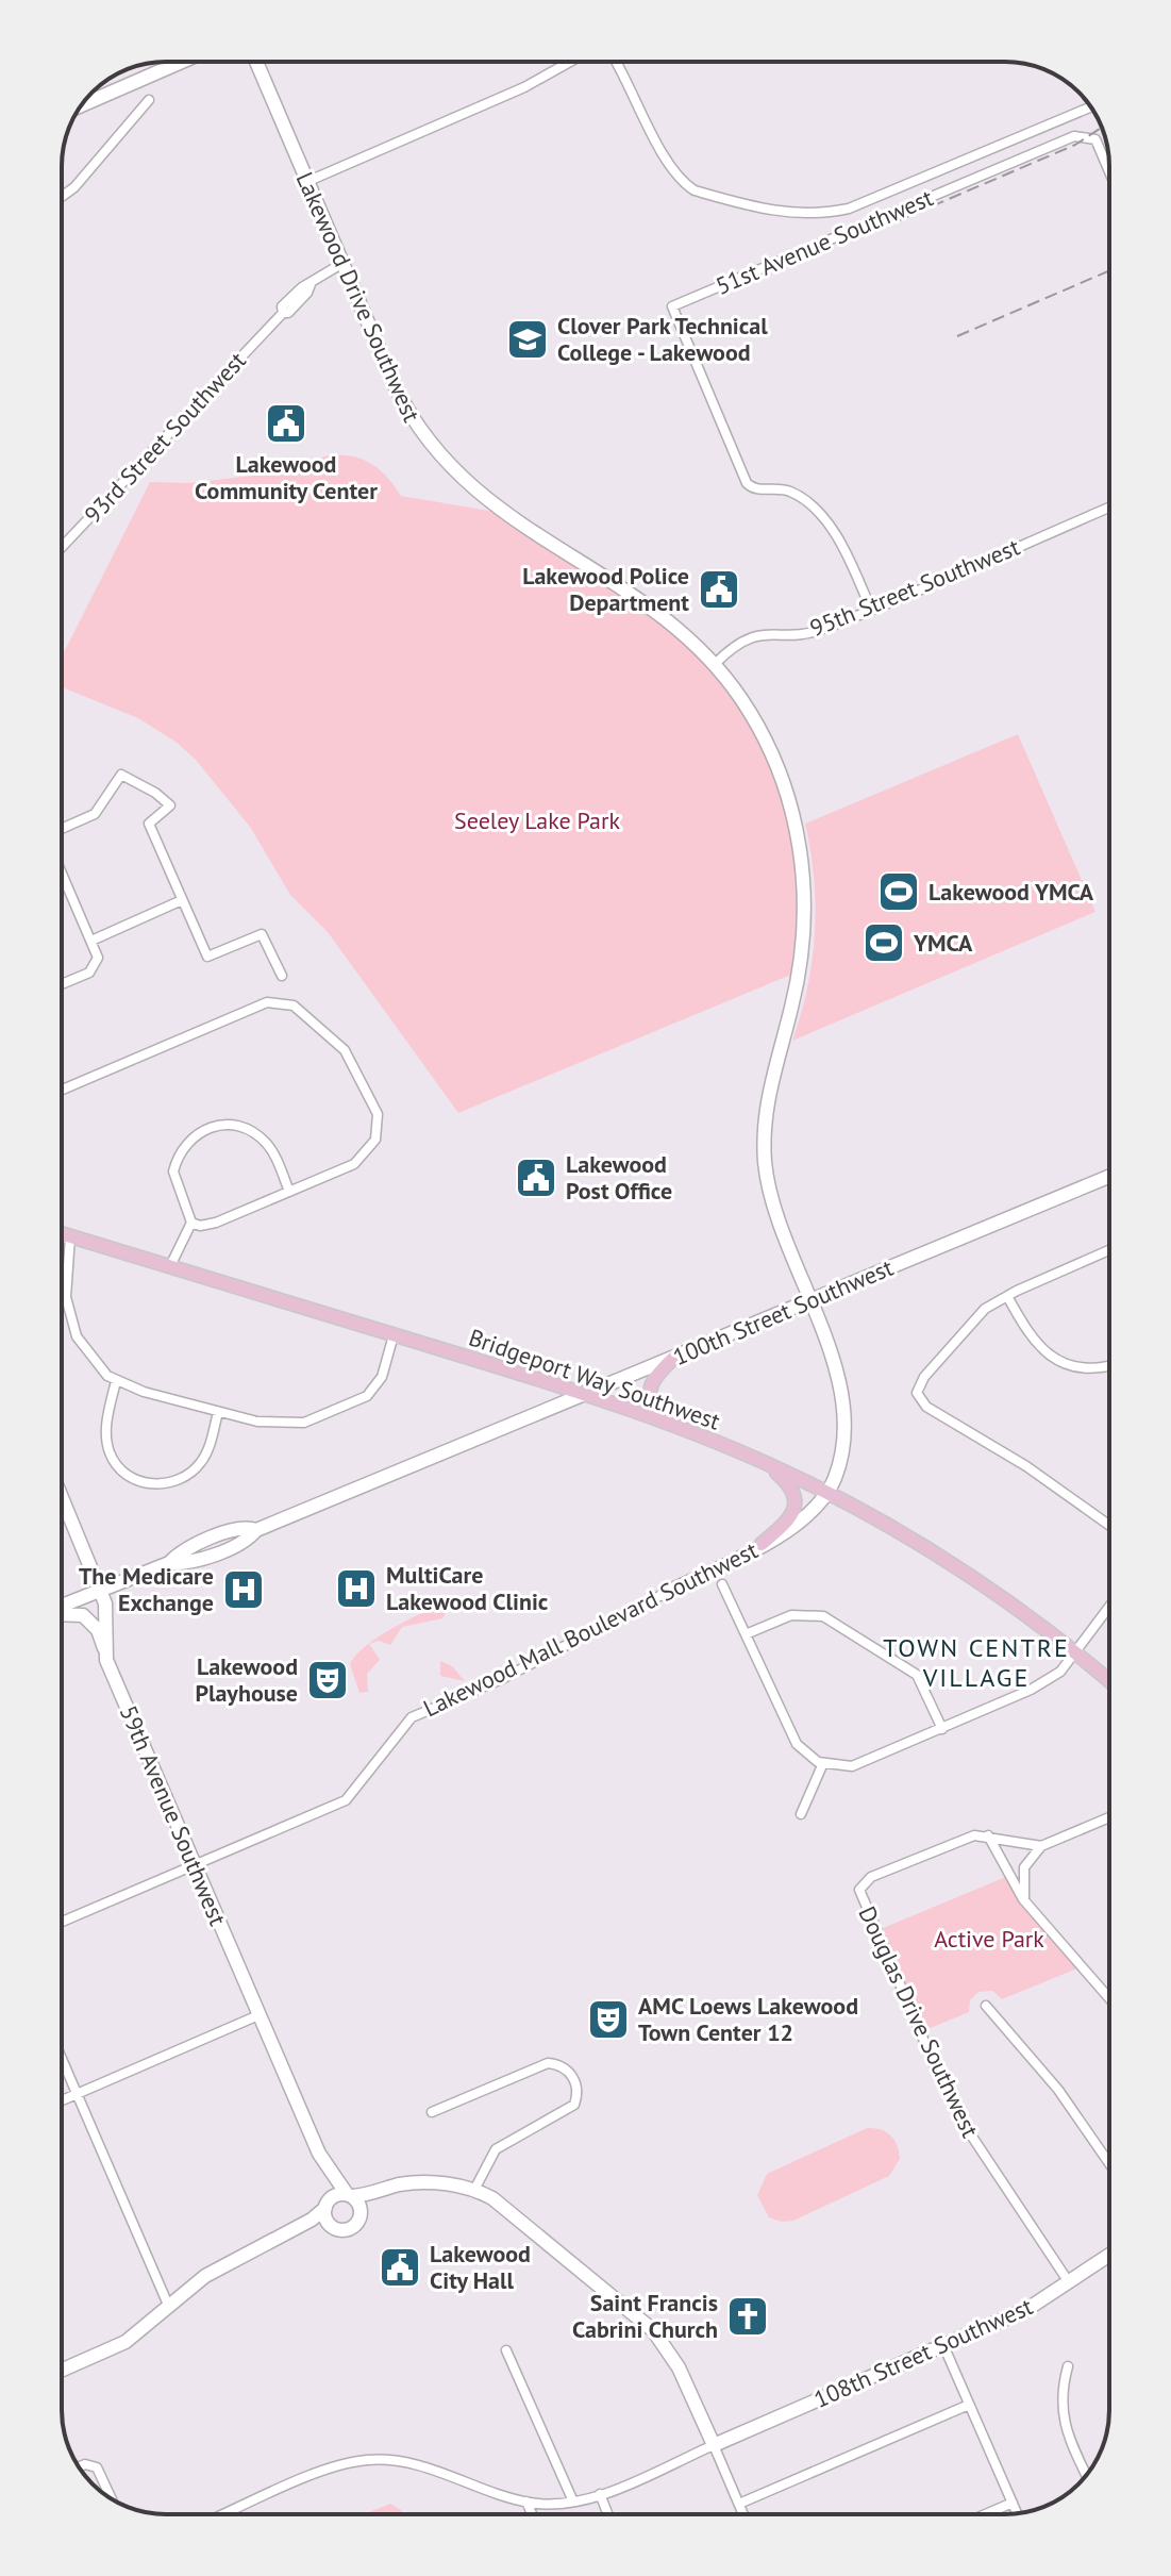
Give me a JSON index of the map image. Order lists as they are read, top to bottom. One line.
{"streets":{"main road":["Lakewood Drive Southwest","100th Street Southwest","Bridgeport Way Southwest","Lakewood Mall Boulevard Southwest","59th Avenue Southwest","108th Street Southwest"],"street":["51st Avenue Southwest","93rd Street Southwest","95th Street Southwest","Douglas Drive Southwest"]},"crossings":[["51st Avenue Southwest","95th Street Southwest"],["Lakewood Drive Southwest","93rd Street Southwest"],["Lakewood Drive Southwest","95th Street Southwest"],["Lakewood Drive Southwest","100th Street Southwest"],["Lakewood Drive Southwest","Bridgeport Way Southwest"],["Lakewood Drive Southwest","Lakewood Mall Boulevard Southwest"],["100th Street Southwest","Bridgeport Way Southwest"],["100th Street Southwest","59th Avenue Southwest"],["Bridgeport Way Southwest","Lakewood Mall Boulevard Southwest"],["Lakewood Mall Boulevard Southwest","59th Avenue Southwest"],["Douglas Drive Southwest","108th Street Southwest"]],"districts":["TOWN CENTRE VILLAGE"],"parks":["Seeley Lake Park","Active Park"],"places":{"school or university":["Clover Park Technical College - Lakewood"],"public building":["Lakewood Community Center","Lakewood Police Department","Lakewood Post Office","Lakewood City Hall"],"sports":["Lakewood YMCA","YMCA"],"hospital":["MultiCare Lakewood Clinic","The Medicare Exchange"],"theatre":["Lakewood Playhouse","AMC Loews Lakewood Town Center 12"],"church":["Saint Francis Cabrini Church"]}}
